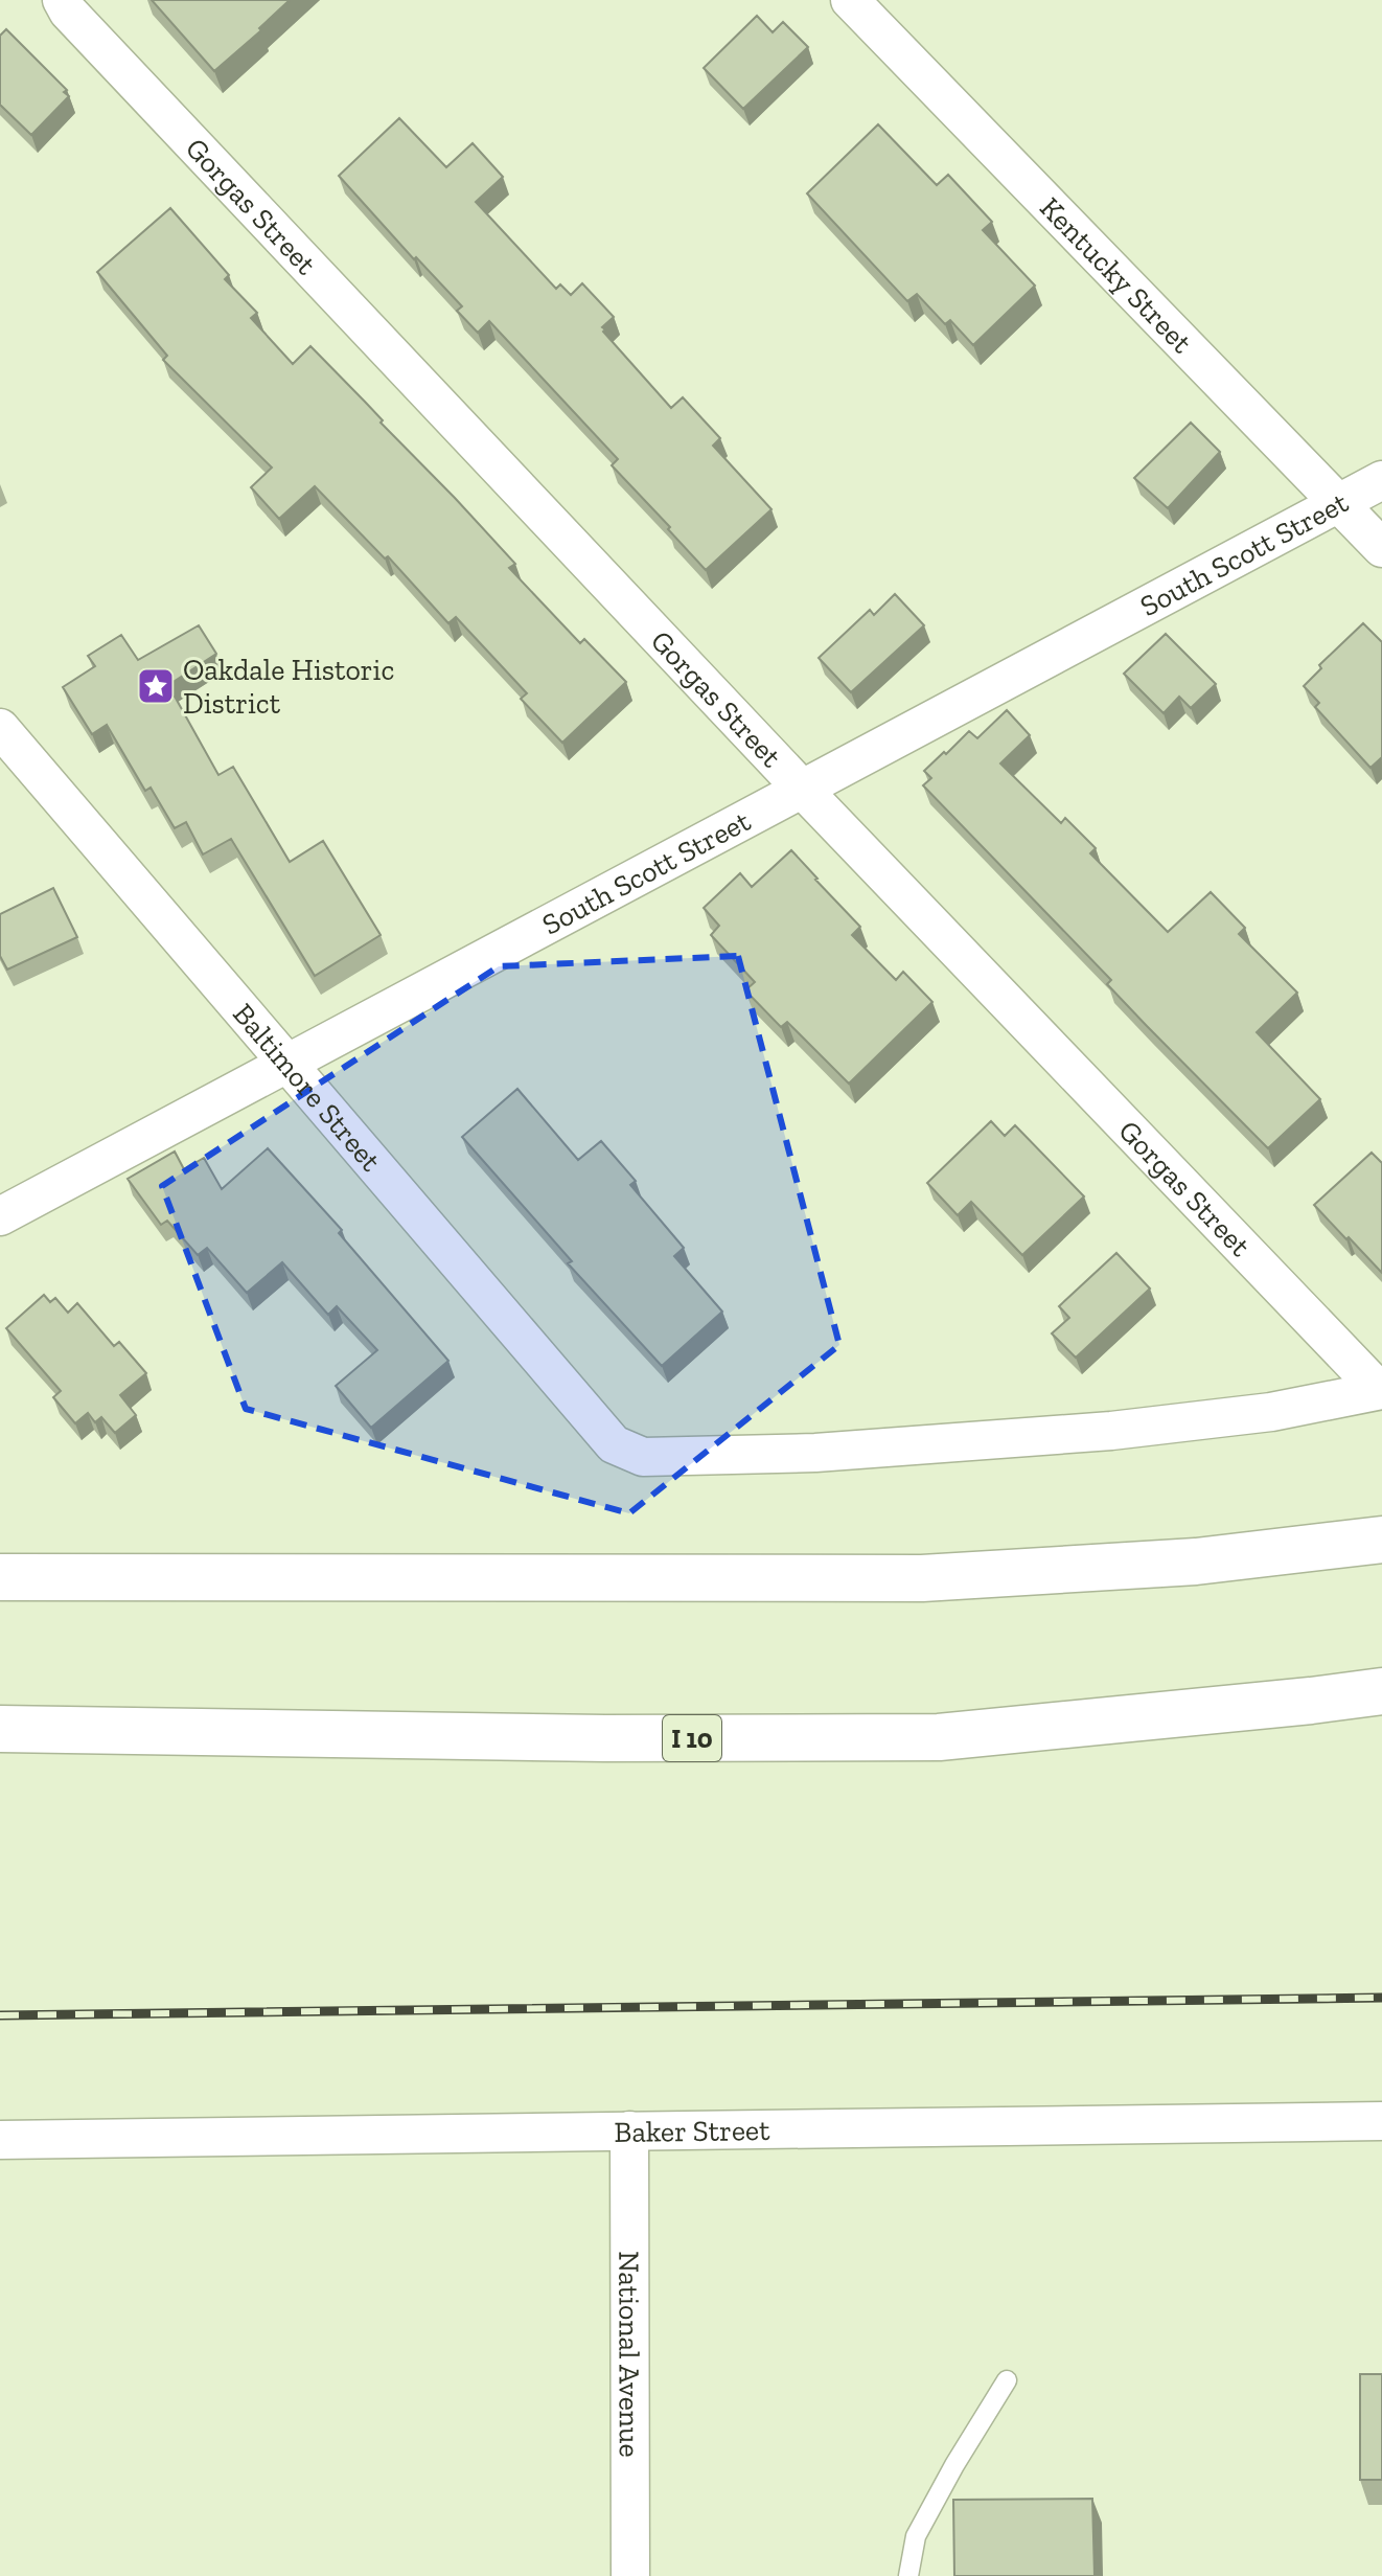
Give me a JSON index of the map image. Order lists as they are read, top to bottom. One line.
{"streets":{"highway":["I 10"],"street":["Gorgas Street","Kentucky Street","South Scott Street","Baltimore Street","Baker Street","National Avenue"]},"crossings":[["Gorgas Street","South Scott Street"],["Gorgas Street","Baltimore Street"],["Kentucky Street","South Scott Street"],["South Scott Street","Baltimore Street"],["Baker Street","National Avenue"]],"places":{"place":["Oakdale Historic District"]}}
